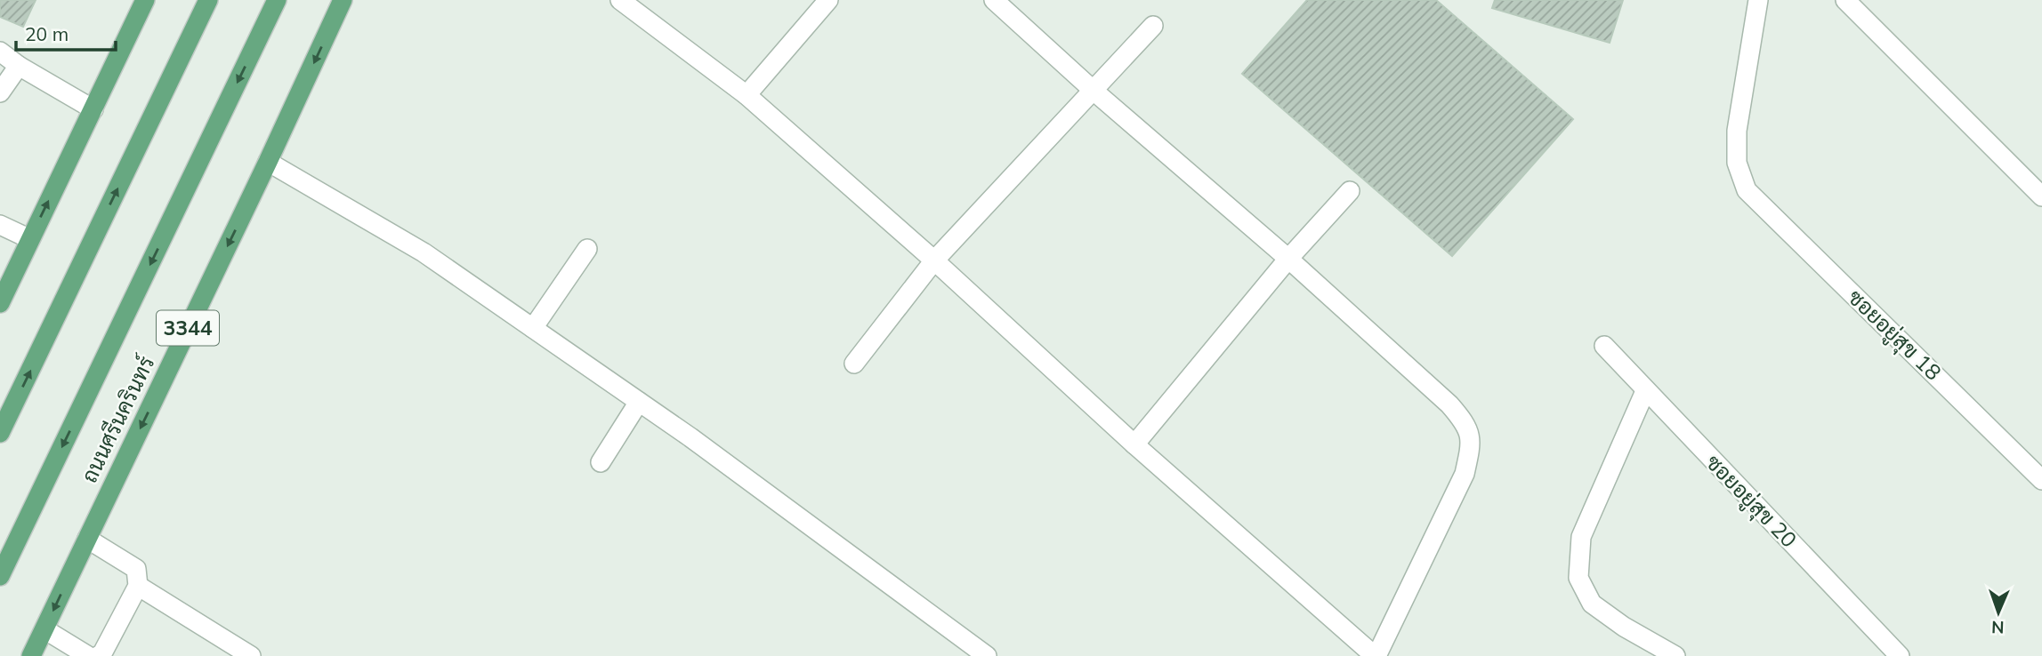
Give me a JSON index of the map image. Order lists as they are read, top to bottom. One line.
{"streets":{"main road":["3344","ถนนศรีนครินทร์"],"street":["ซอยอยู่สุข 18","ซอยอยู่สุข 20"]},"scale_bar":"20 m","north":"bottom"}
